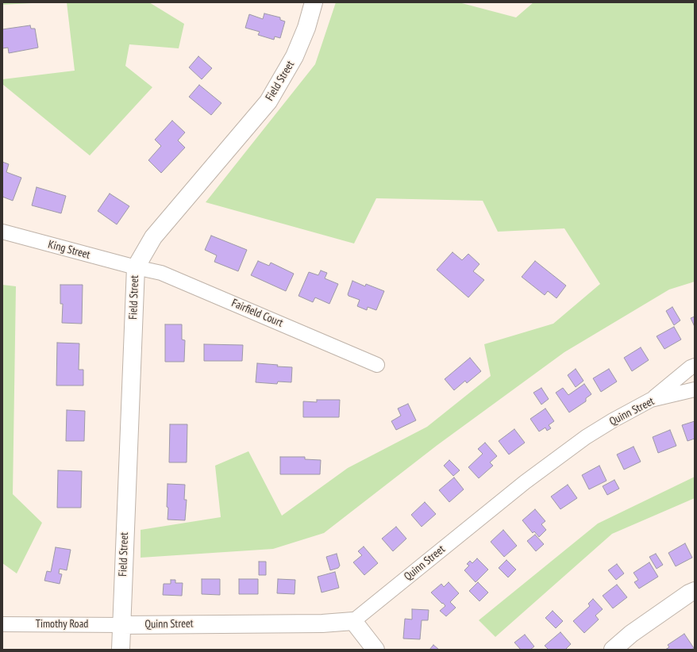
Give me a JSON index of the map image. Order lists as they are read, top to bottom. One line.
{"streets":{"street":["Field Street","King Street","Fairfield Court","Quinn Street","Timothy Road"]},"crossings":[["Field Street","King Street"],["Field Street","Fairfield Court"],["Field Street","Quinn Street"],["Field Street","Timothy Road"],["King Street","Fairfield Court"],["Quinn Street","Timothy Road"]]}
